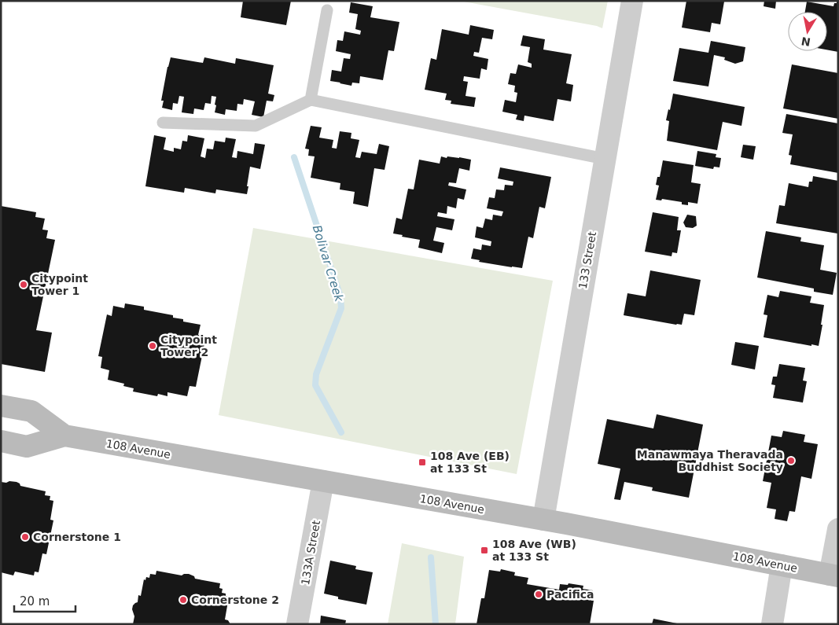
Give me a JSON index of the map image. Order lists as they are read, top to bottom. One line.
{"streets":{"main road":["108 Avenue"],"street":["133 Street","133A Street"]},"crossings":[["133 Street","108 Avenue"],["108 Avenue","133A Street"]],"water":["Bolivar Creek"],"places":{"other":["Citypoint Tower 1","Citypoint Tower 2","Manawmaya Theravada Buddhist Society","Cornerstone 1","Pacifica","Cornerstone 2"],"transit":["108 Ave (EB) at 133 St","108 Ave (WB) at 133 St"]},"scale_bar":"20 m","north":"bottom"}
